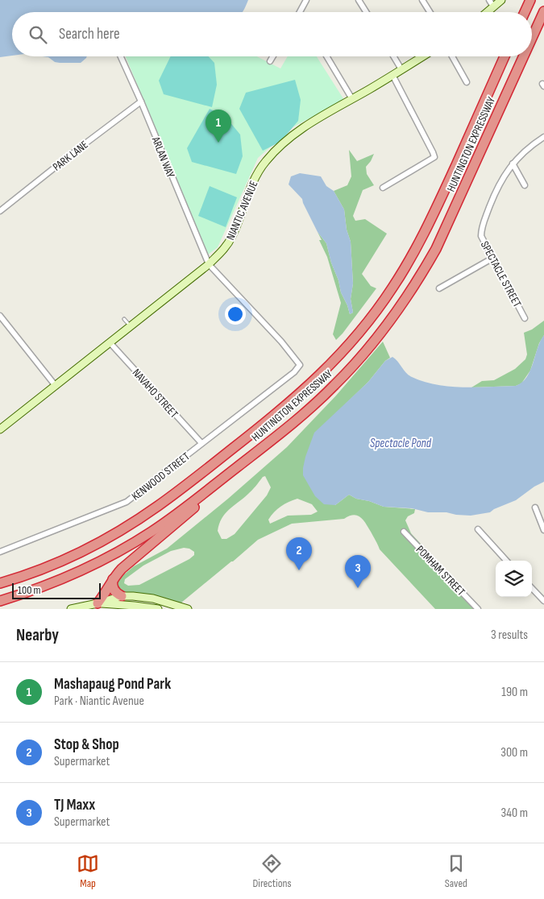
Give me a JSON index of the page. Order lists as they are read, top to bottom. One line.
{"streets":{"highway":["HUNTINGTON EXPRESSWAY"],"street":["PARK LANE","ARLAN WAY","NIANTIC AVENUE","SPECTACLE STREET","NAVAHO STREET","KENWOOD STREET","POMHAM STREET"]},"crossings":[["PARK LANE","ARLAN WAY"],["ARLAN WAY","NIANTIC AVENUE"],["ARLAN WAY","KENWOOD STREET"],["NIANTIC AVENUE","NAVAHO STREET"],["NIANTIC AVENUE","KENWOOD STREET"],["NAVAHO STREET","KENWOOD STREET"]],"water":["Spectacle Pond"],"scale_bar":"100 m","page":{"search":"Search here","pins":["1","2","3"],"scale":"100 m","heading":["Nearby","3 results"],"list":[{"mark":"1","name":"Mashapaug Pond Park","note":"Park · Niantic Avenue","value":"190 m"},{"mark":"2","name":"Stop & Shop","note":"Supermarket","value":"300 m"},{"mark":"3","name":"TJ Maxx","note":"Supermarket","value":"340 m"}],"nav":["Map","Directions","Saved"]}}
